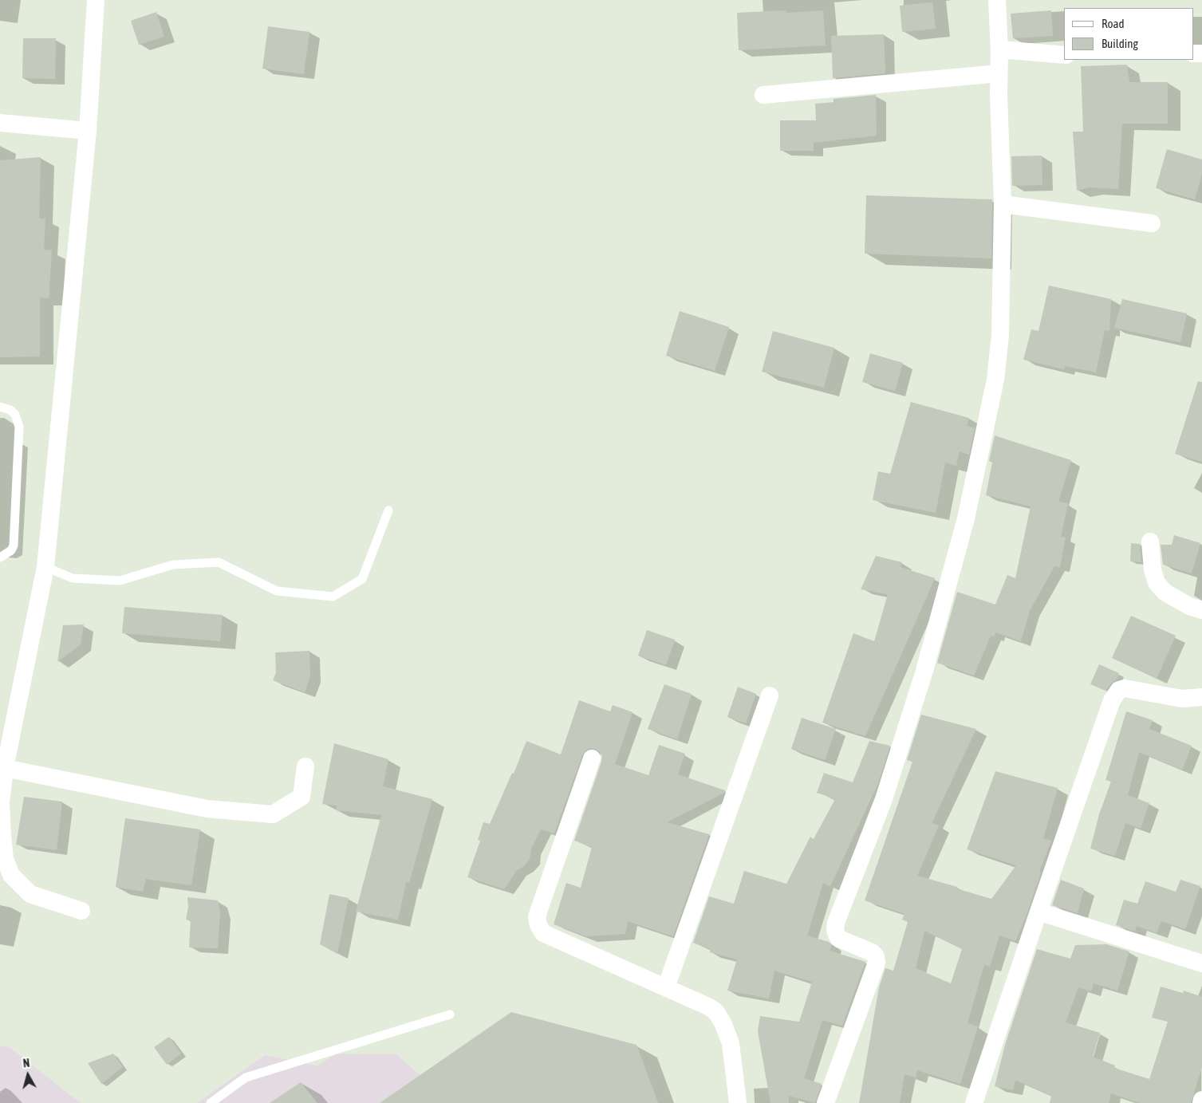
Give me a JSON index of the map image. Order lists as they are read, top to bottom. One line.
{"legend":["Road","Building"],"north":"top"}
